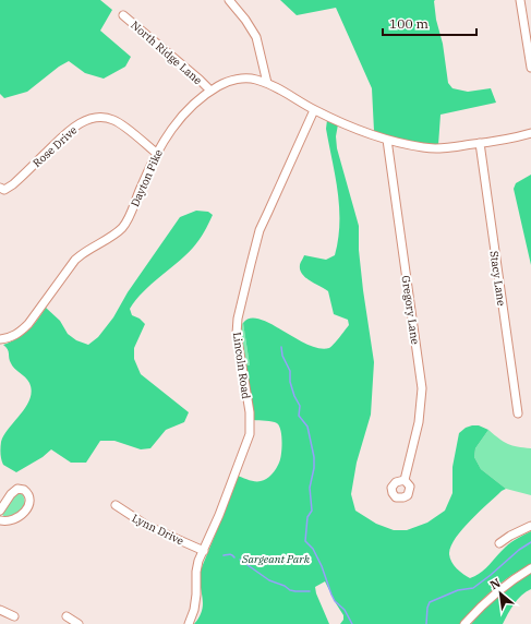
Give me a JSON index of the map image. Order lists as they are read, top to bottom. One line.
{"streets":{"street":["North Ridge Lane","Rose Drive","Dayton Pike","Stacy Lane","Gregory Lane","Lincoln Road","Lynn Drive"]},"crossings":[["North Ridge Lane","Dayton Pike"],["Rose Drive","Dayton Pike"],["Dayton Pike","Stacy Lane"],["Dayton Pike","Gregory Lane"],["Dayton Pike","Lincoln Road"],["Lincoln Road","Lynn Drive"]],"parks":["Sargeant Park"],"scale_bar":"100 m","north":"top left"}
